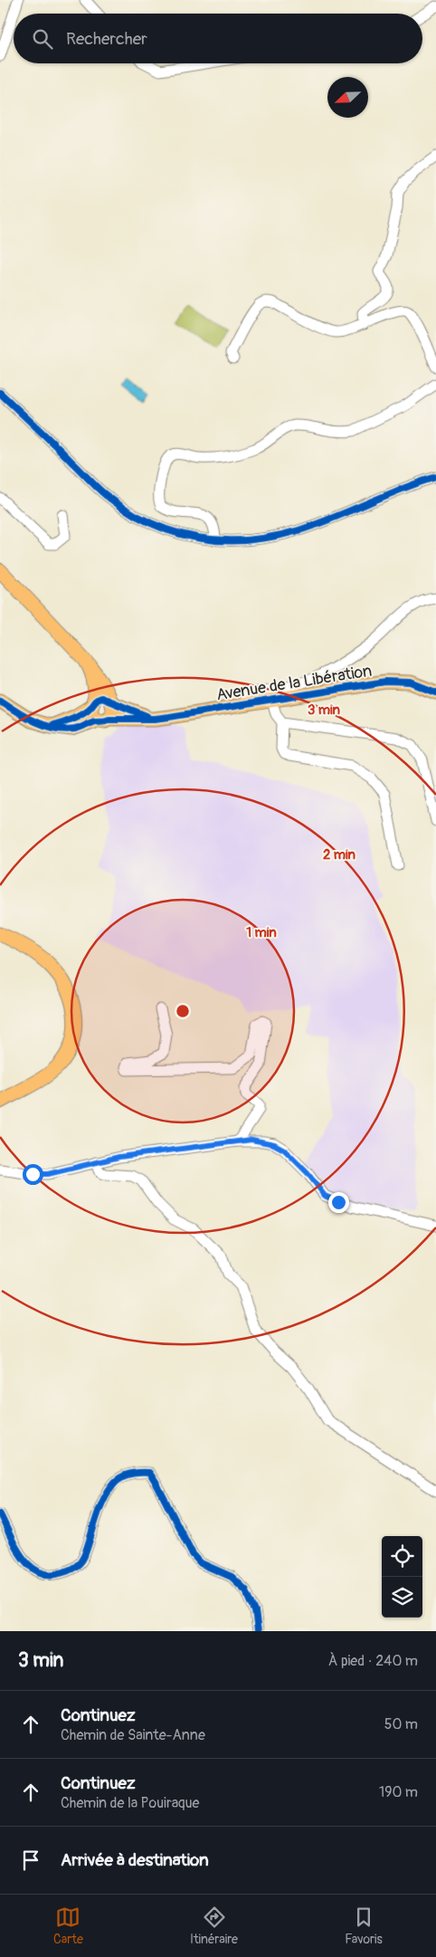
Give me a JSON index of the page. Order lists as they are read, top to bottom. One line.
{"streets":{"main road":["Avenue de la Libération"]},"north":"bottom left","page":{"search":"Rechercher","heading":["3 min","À pied · 240 m"],"list":[["Continuez","Chemin de Sainte-Anne","50 m"],["Continuez","Chemin de la Pouiraque","190 m"],"Arrivée à destination"],"nav":["Carte","Itinéraire","Favoris"]},"rings":["3 min","2 min","1 min"]}
